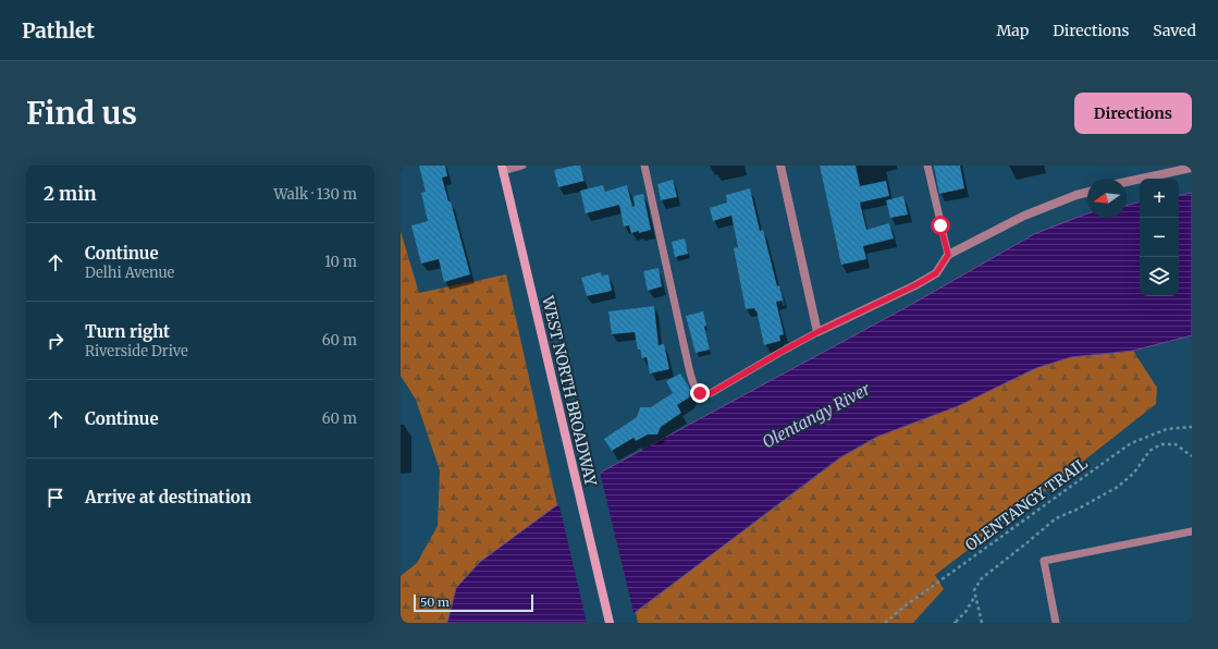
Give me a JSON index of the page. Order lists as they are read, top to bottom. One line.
{"streets":{"main road":["WEST NORTH BROADWAY"],"path":["OLENTANGY TRAIL"]},"water":["Olentangy River"],"scale_bar":"50 m","north":"left","page":{"header":"Pathlet","nav":["Map","Directions","Saved"],"buttons":"Directions","title":"Find us","heading":["2 min","Walk · 130 m"],"map_buttons":["+","−"],"list":[["Continue","Delhi Avenue","10 m"],["Turn right","Riverside Drive","60 m"],["Continue","60 m"],"Arrive at destination"],"scale":"50 m"}}
